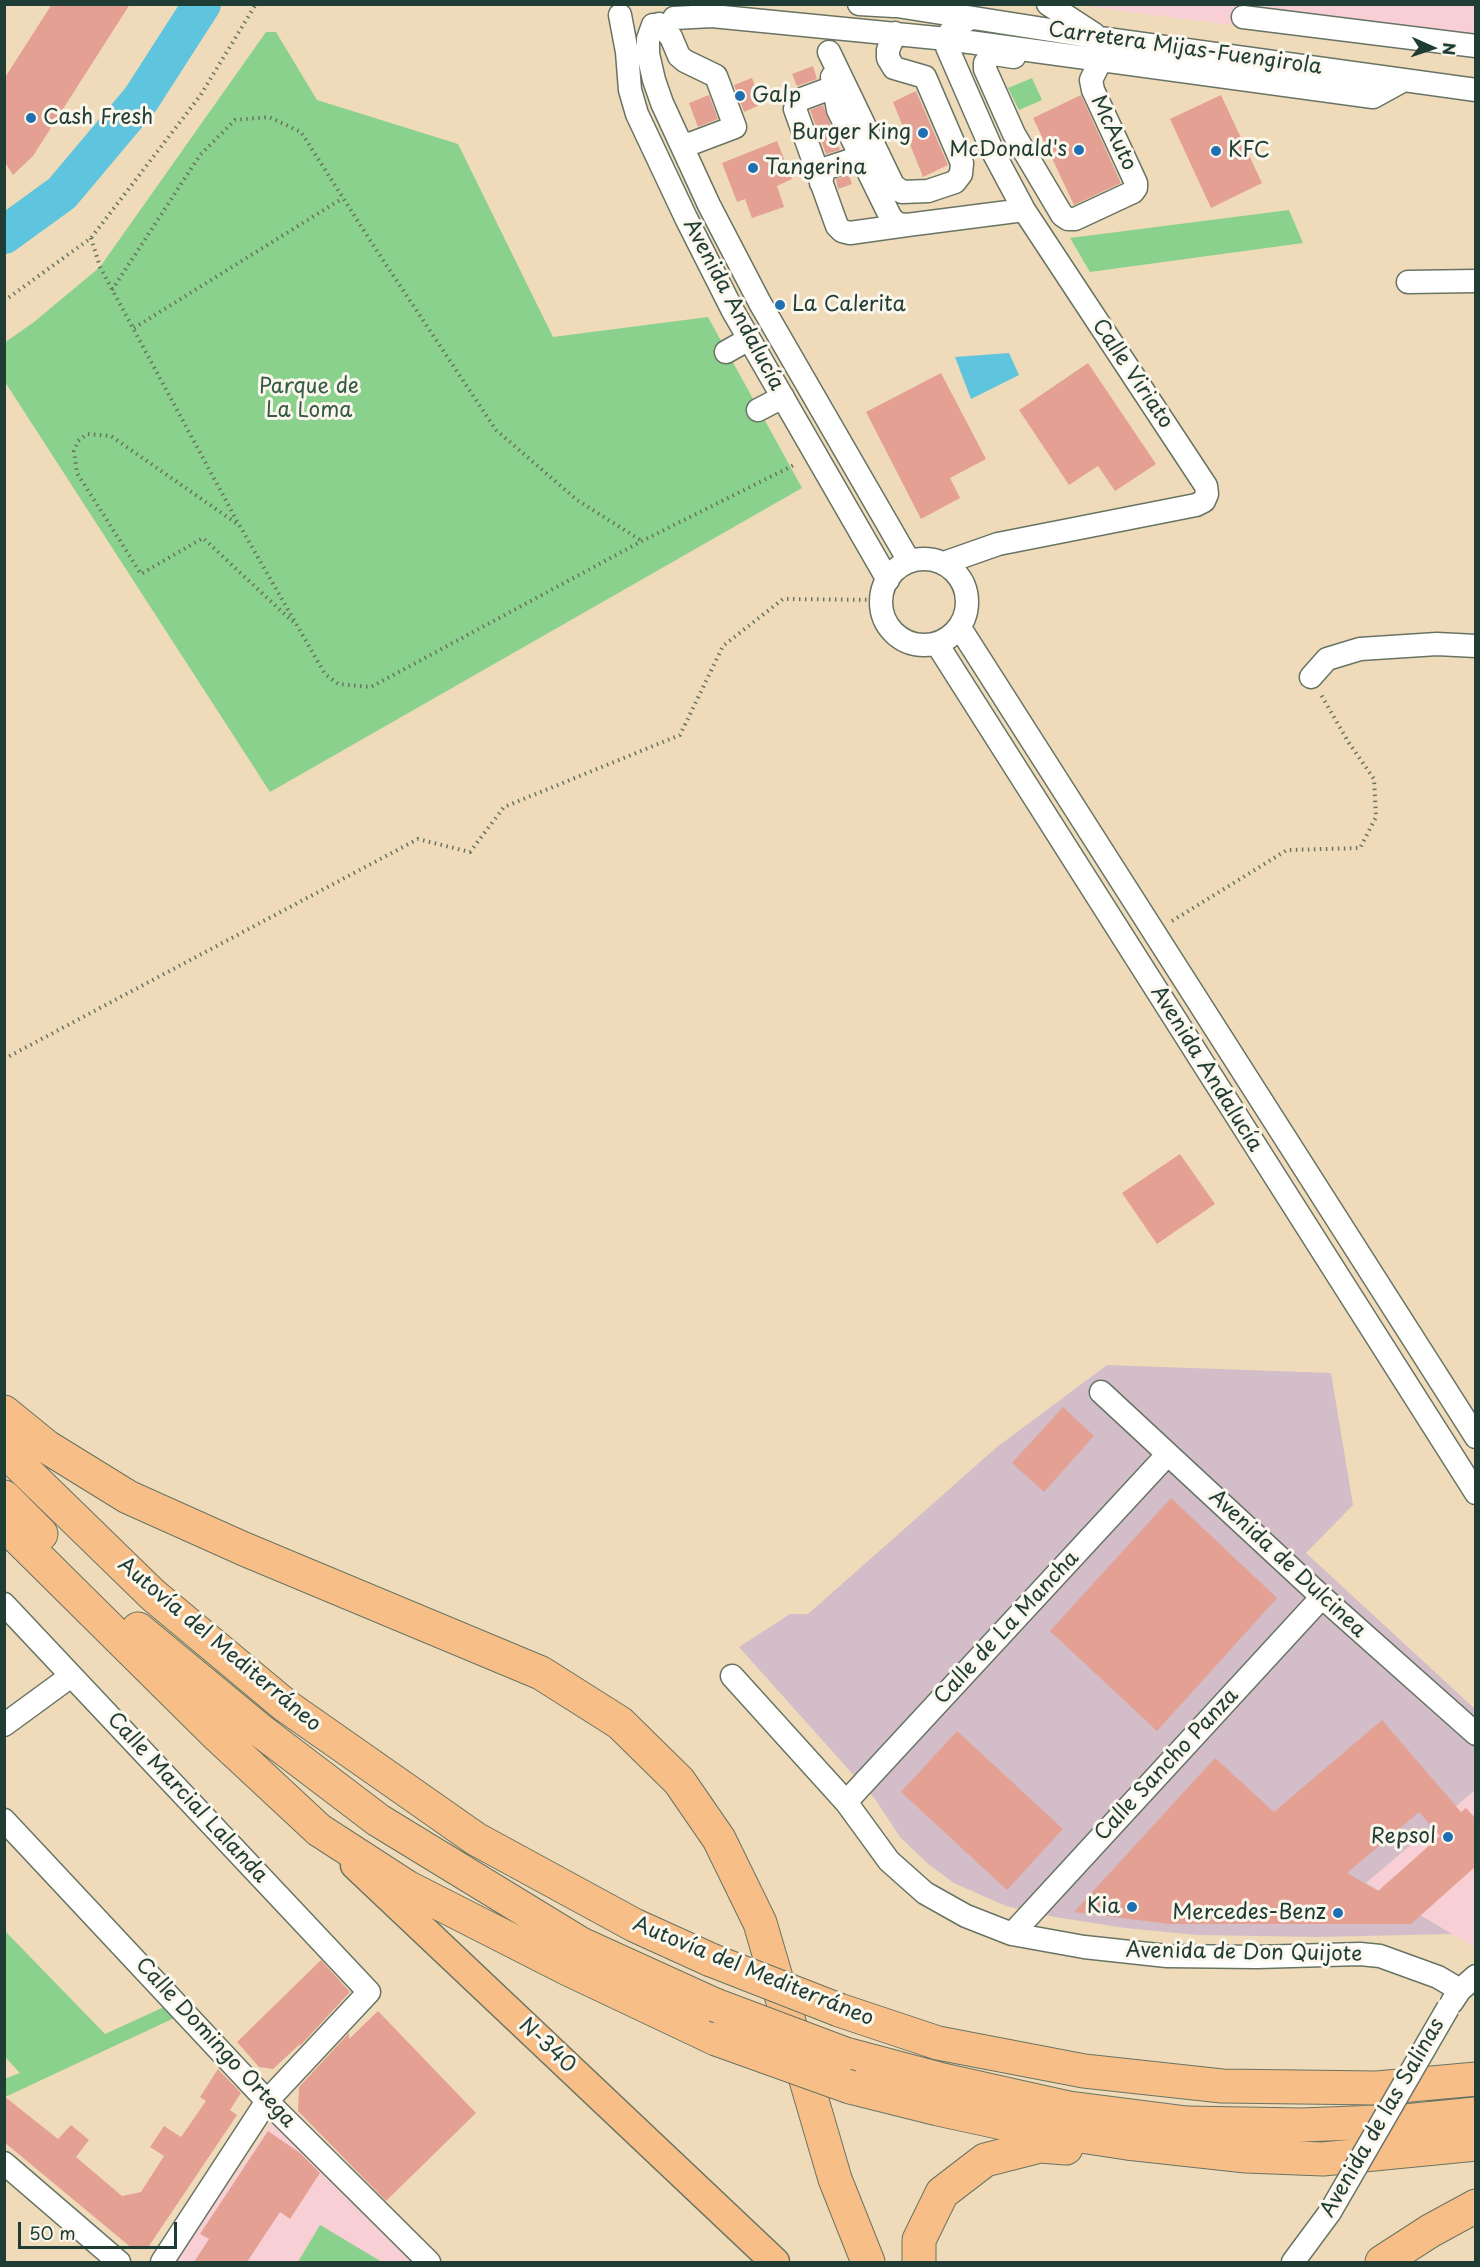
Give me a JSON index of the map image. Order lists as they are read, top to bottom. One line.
{"streets":{"highway":["Autovía del Mediterráneo"],"main road":["N-340"],"street":["Carretera Mijas-Fuengirola","McAuto","Avenida Andalucía","Calle Viriato","Avenida de Dulcinea","Calle de La Mancha","Calle Sancho Panza","Calle Marcial Lalanda","Avenida de Don Quijote","Calle Domingo Ortega","Avenida de las Salinas"]},"crossings":[["Avenida Andalucía","Calle Viriato"],["Avenida de Dulcinea","Calle de La Mancha"],["Avenida de Dulcinea","Calle Sancho Panza"],["Calle de La Mancha","Avenida de Don Quijote"],["Calle Sancho Panza","Avenida de Don Quijote"],["Calle Marcial Lalanda","Calle Domingo Ortega"],["Avenida de Don Quijote","Avenida de las Salinas"]],"parks":["Parque de La Loma"],"places":["Galp","Cash Fresh","Burger King","McDonald's","KFC","Tangerina","La Calerita","Repsol","Kia","Mercedes-Benz"],"scale_bar":"50 m","north":"right"}
